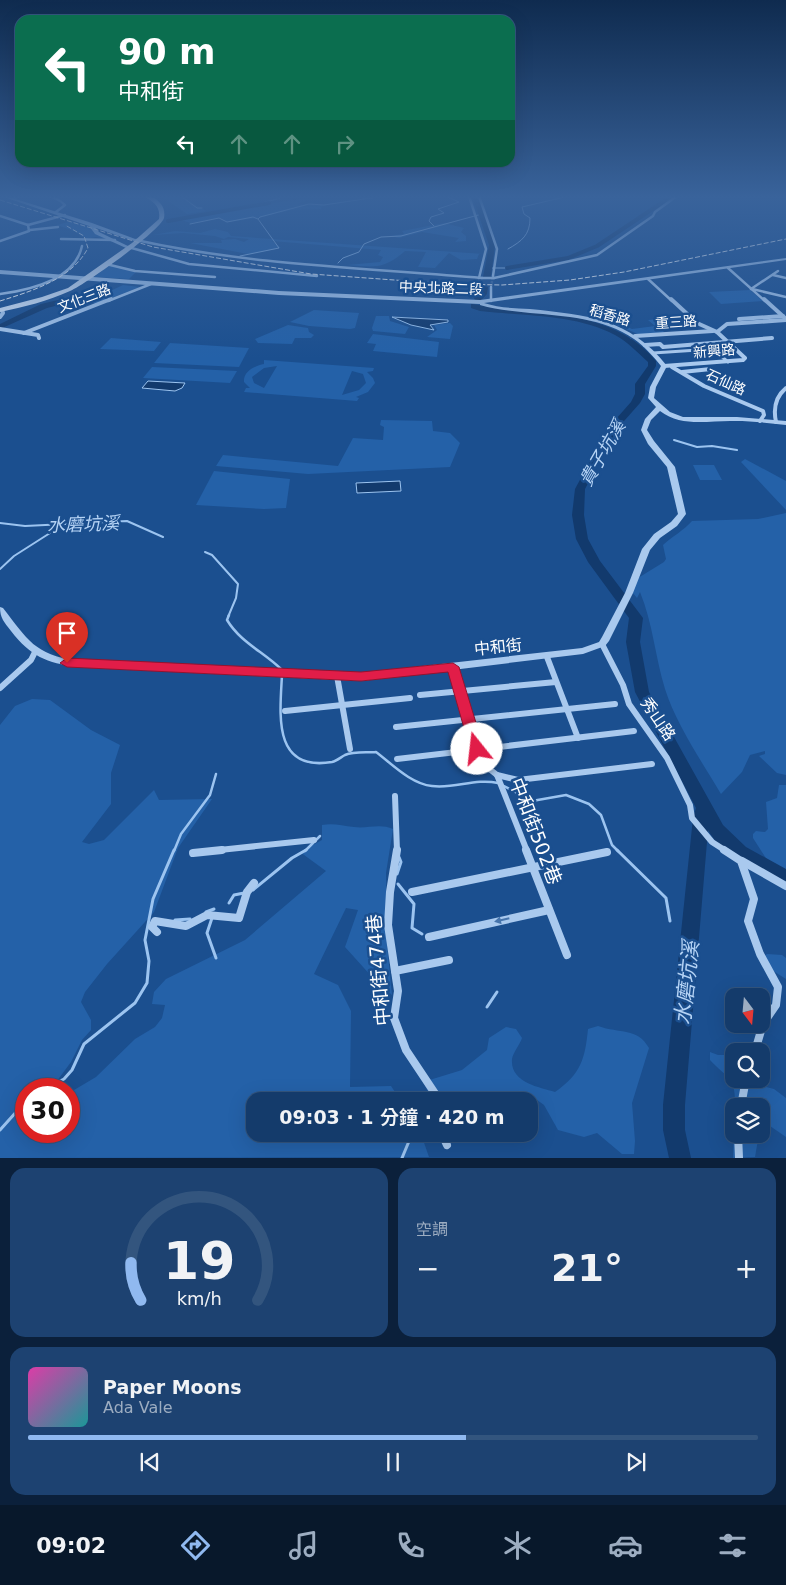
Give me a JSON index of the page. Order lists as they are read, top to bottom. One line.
{"streets":{"street":["中央北路二段","文化三路","稻香路","重三路","新興路","石仙路","中和街","秀山路","中和街502巷","中和街474巷"]},"crossings":[["中央北路二段","文化三路"],["中央北路二段","稻香路"],["稻香路","重三路"],["稻香路","新興路"],["重三路","新興路"],["新興路","石仙路"],["中和街","秀山路"],["中和街","中和街502巷"]],"water":["貴子坑溪","水磨坑溪"],"north":"bottom","page":{"turn":["90 m","中和街"],"limit":"30","trip":"09:03 · 1 分鐘 · 420 m","tile":"空調","heat":["−","21°","+"],"song":["Paper Moons","Ada Vale"],"tabs":"09:02","gauge":["19","km/h"]}}
